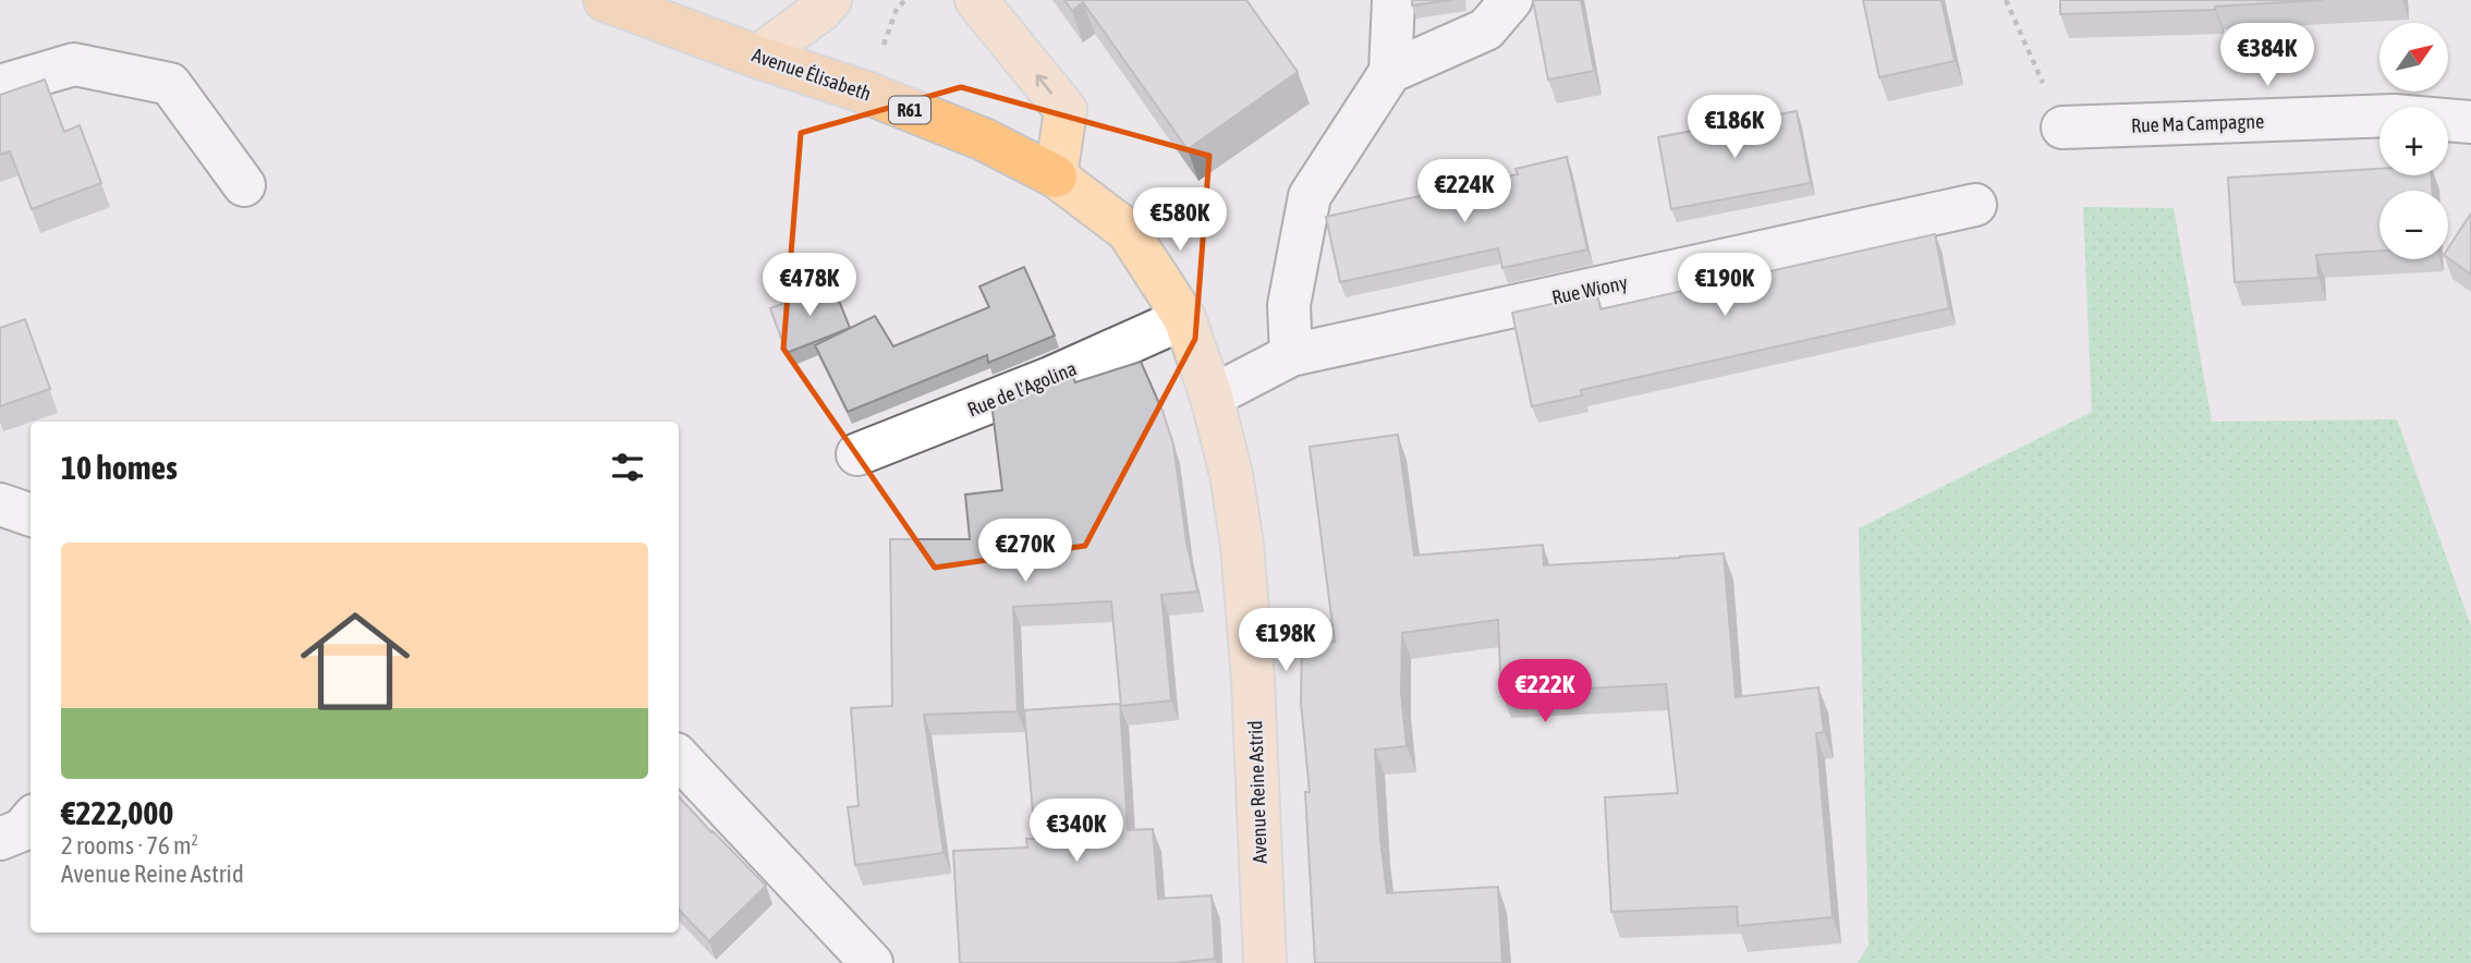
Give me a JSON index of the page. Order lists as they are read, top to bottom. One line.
{"streets":{"highway":["Avenue Élisabeth","R61"],"main road":["Avenue Reine Astrid"],"street":["Rue Ma Campagne","Rue Wiony","Rue de l'Agolina"]},"crossings":[["Avenue Élisabeth","Avenue Reine Astrid"],["Rue Wiony","Avenue Reine Astrid"],["Rue de l'Agolina","Avenue Reine Astrid"]],"north":"top right","page":{"map_buttons":["+","−"],"price":["€384K","€186K","€224K","€580K","€478K","€190K","€270K","€198K","€222K","€340K"],"heading":"10 homes","list":[{"name":"€222,000","note":"2 rooms · 76 m² · Avenue Reine Astrid"}]}}
